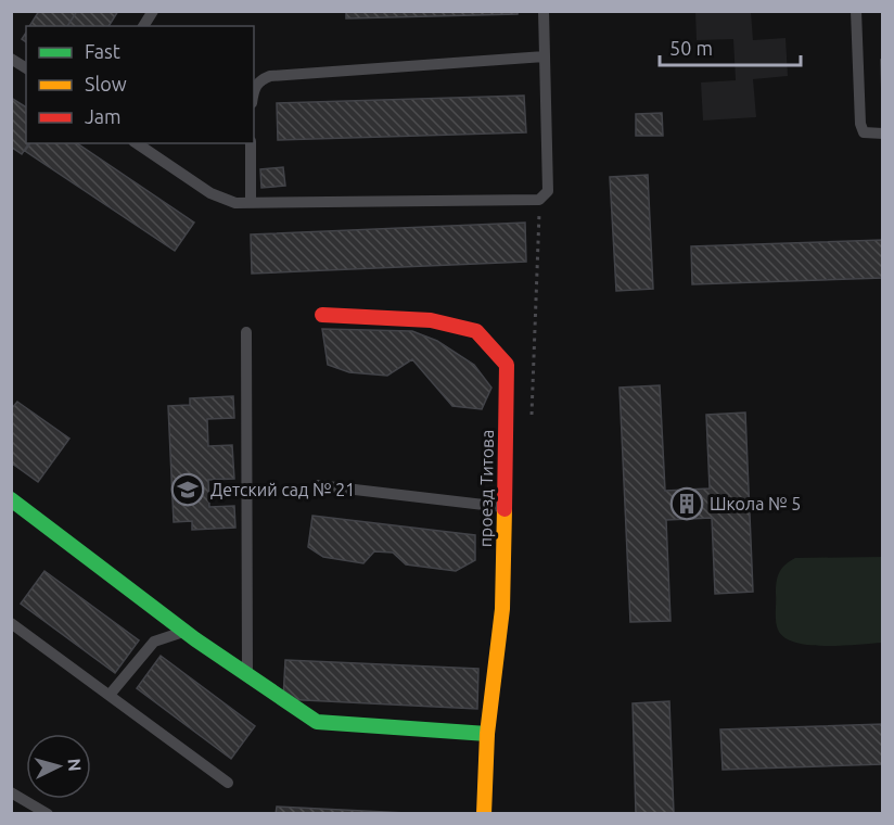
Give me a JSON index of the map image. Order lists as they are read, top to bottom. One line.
{"streets":{"street":["проезд Титова"]},"places":{"school or university":["Детский сад № 21"],"building":["Школа № 5"]},"legend":["Fast","Slow","Jam"],"scale_bar":"50 m","north":"right"}
